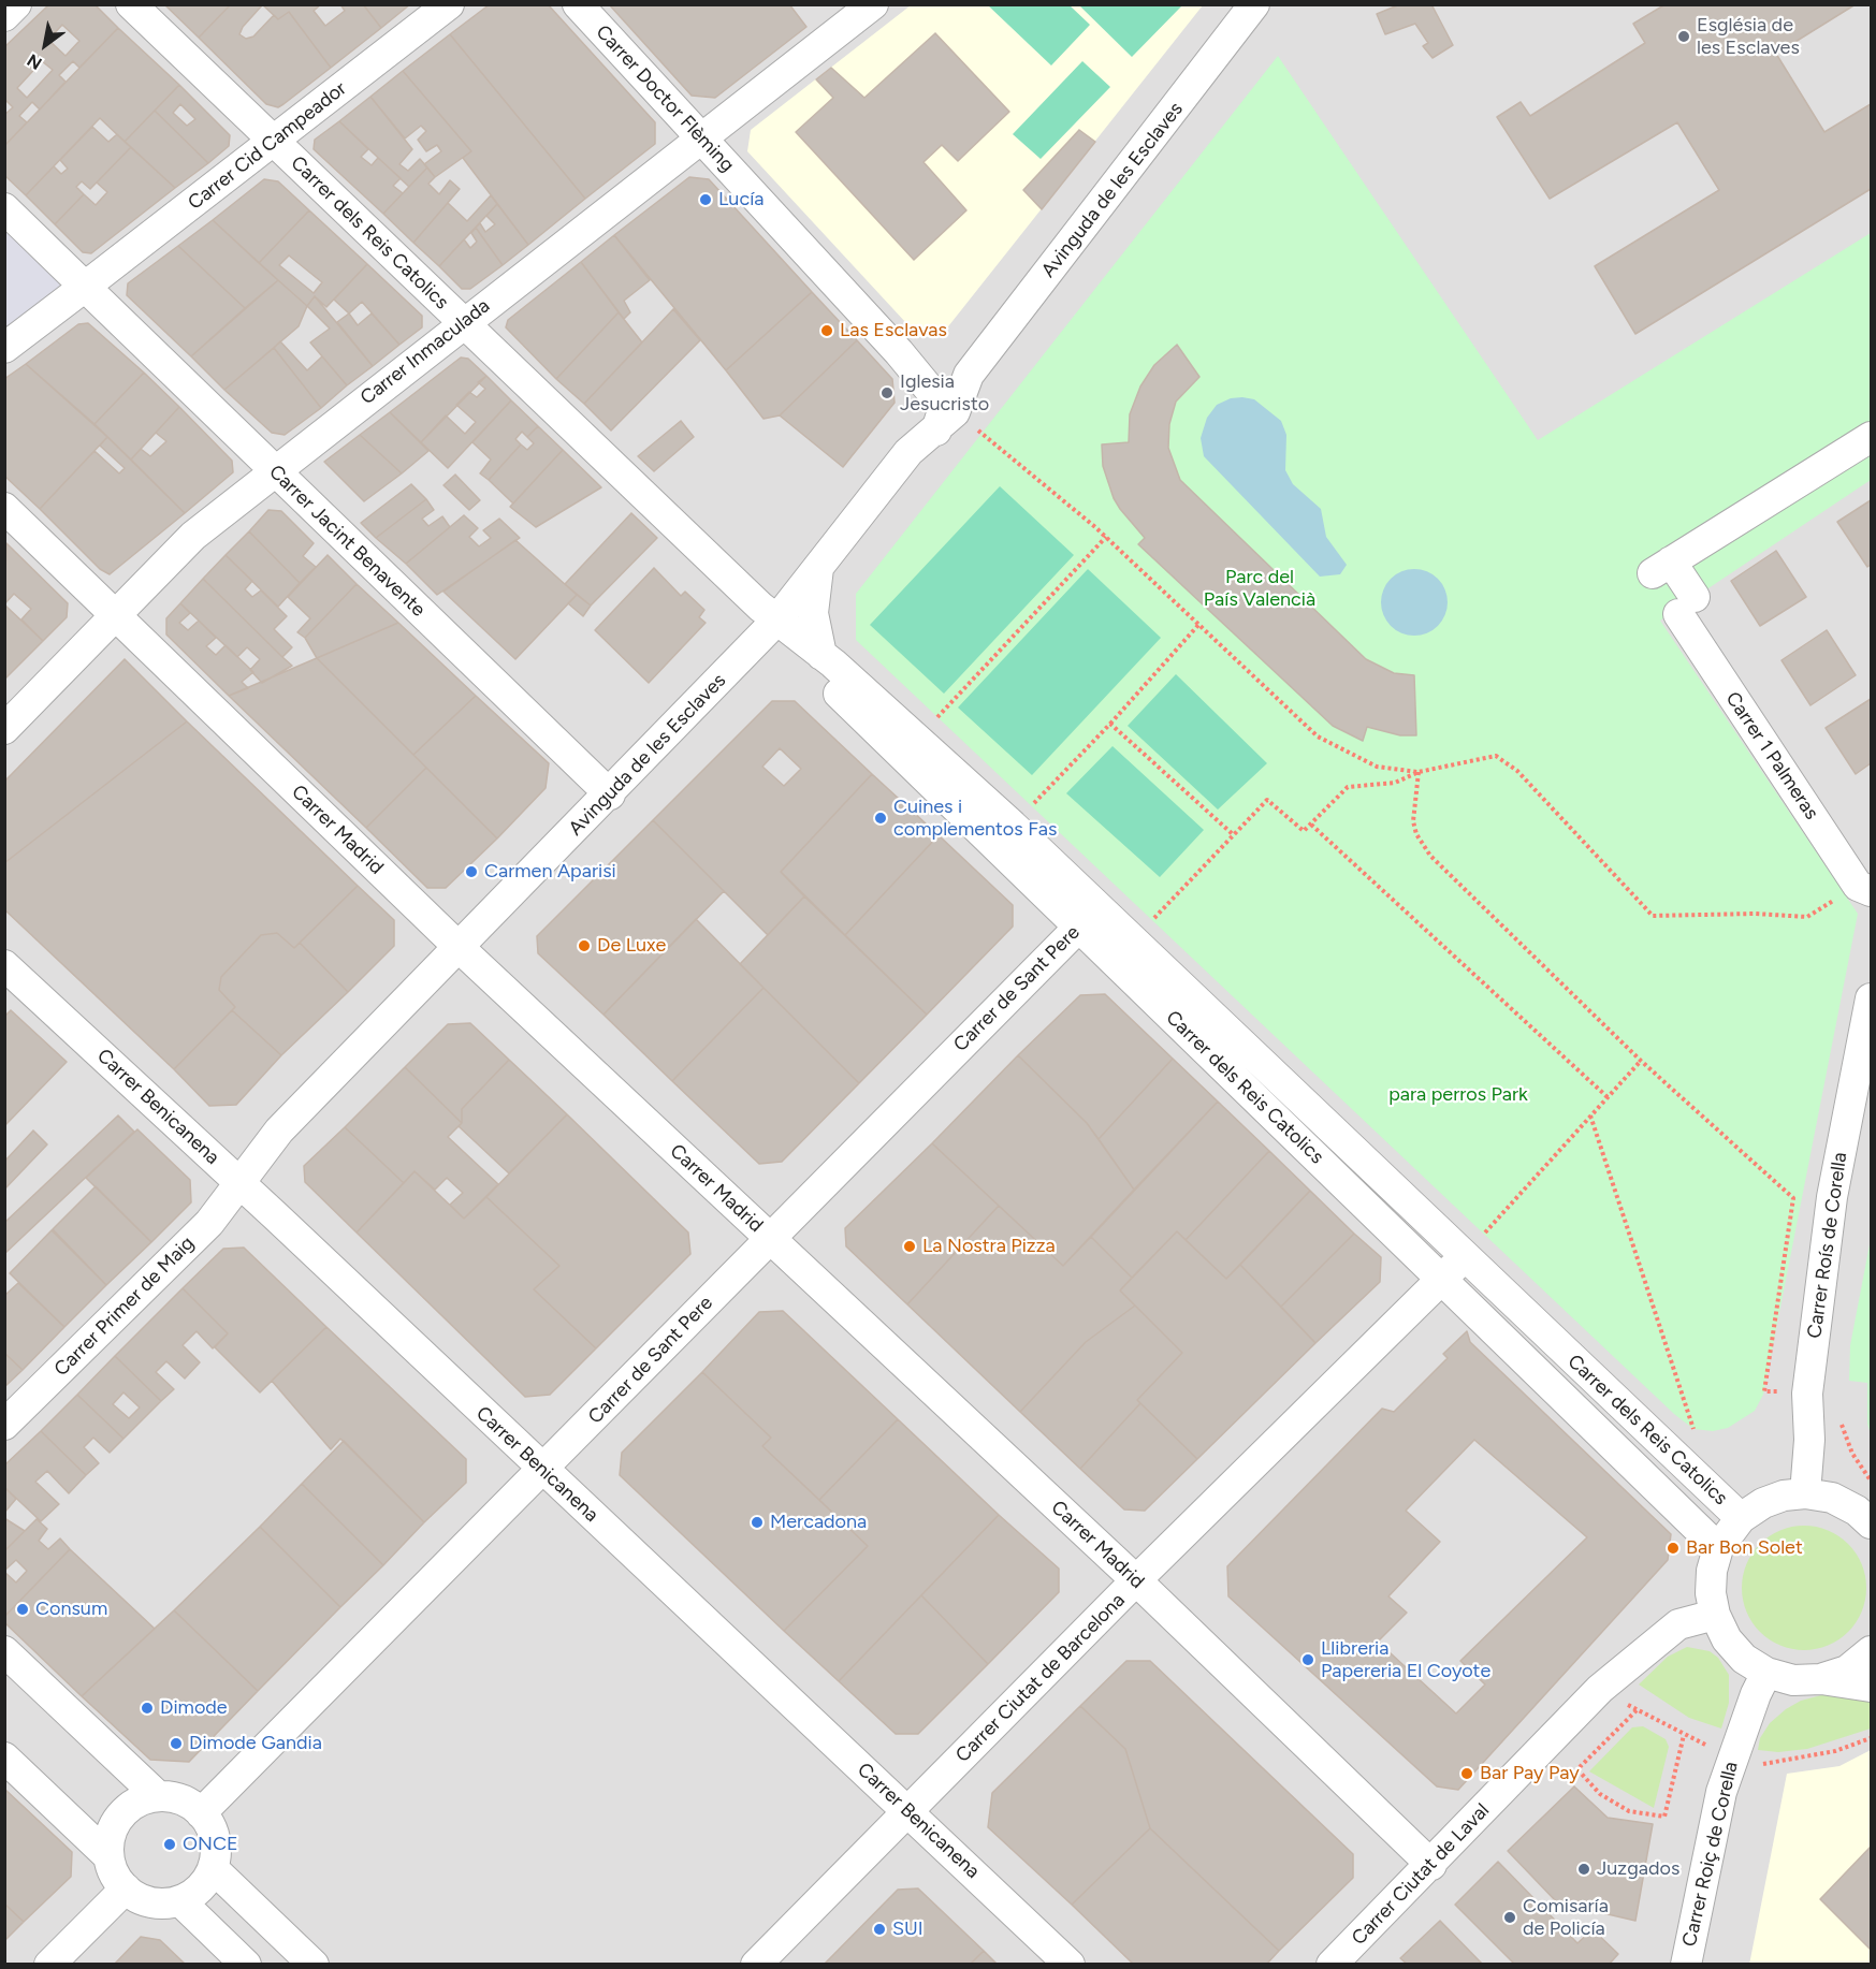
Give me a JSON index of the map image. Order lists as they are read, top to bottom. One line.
{"streets":{"street":["Carrer Doctor Flèming","Carrer Cid Campeador","Avinguda de les Esclaves","Carrer dels Reis Catolics","Carrer Inmaculada","Carrer Jacint Benavente","Carrer 1 Palmeras","Carrer Madrid","Carrer de Sant Pere","Carrer Benicanena","Carrer Roís de Corella","Carrer Primer de Maig","Carrer Ciutat de Barcelona","Carrer Roiç de Corella","Carrer Ciutat de Laval"]},"crossings":[["Carrer Doctor Flèming","Avinguda de les Esclaves"],["Carrer Doctor Flèming","Carrer Inmaculada"],["Carrer Cid Campeador","Carrer dels Reis Catolics"],["Carrer Cid Campeador","Carrer Jacint Benavente"],["Avinguda de les Esclaves","Carrer dels Reis Catolics"],["Avinguda de les Esclaves","Carrer Jacint Benavente"],["Avinguda de les Esclaves","Carrer Madrid"],["Avinguda de les Esclaves","Carrer Benicanena"],["Avinguda de les Esclaves","Carrer Primer de Maig"],["Carrer dels Reis Catolics","Carrer Inmaculada"],["Carrer dels Reis Catolics","Carrer de Sant Pere"],["Carrer dels Reis Catolics","Carrer Ciutat de Barcelona"],["Carrer Inmaculada","Carrer Jacint Benavente"],["Carrer Inmaculada","Carrer Madrid"],["Carrer Madrid","Carrer de Sant Pere"],["Carrer Madrid","Carrer Ciutat de Barcelona"],["Carrer Madrid","Carrer Ciutat de Laval"],["Carrer de Sant Pere","Carrer Benicanena"],["Carrer Benicanena","Carrer Primer de Maig"],["Carrer Benicanena","Carrer Ciutat de Barcelona"]],"parks":["Parc del País Valencià","para perros Park"],"places":["Església de les Esclaves","Lucía","Las Esclavas","Iglesia Jesucristo","Cuines i complementos Fas","Carmen Aparisi","De Luxe","La Nostra Pizza","Mercadona","Bar Bon Solet","Consum","Llibreria Papereria El Coyote","Dimode","Dimode Gandia","Bar Pay Pay","ONCE","Juzgados","Comisaría de Policía","SUI"],"north":"bottom left"}
